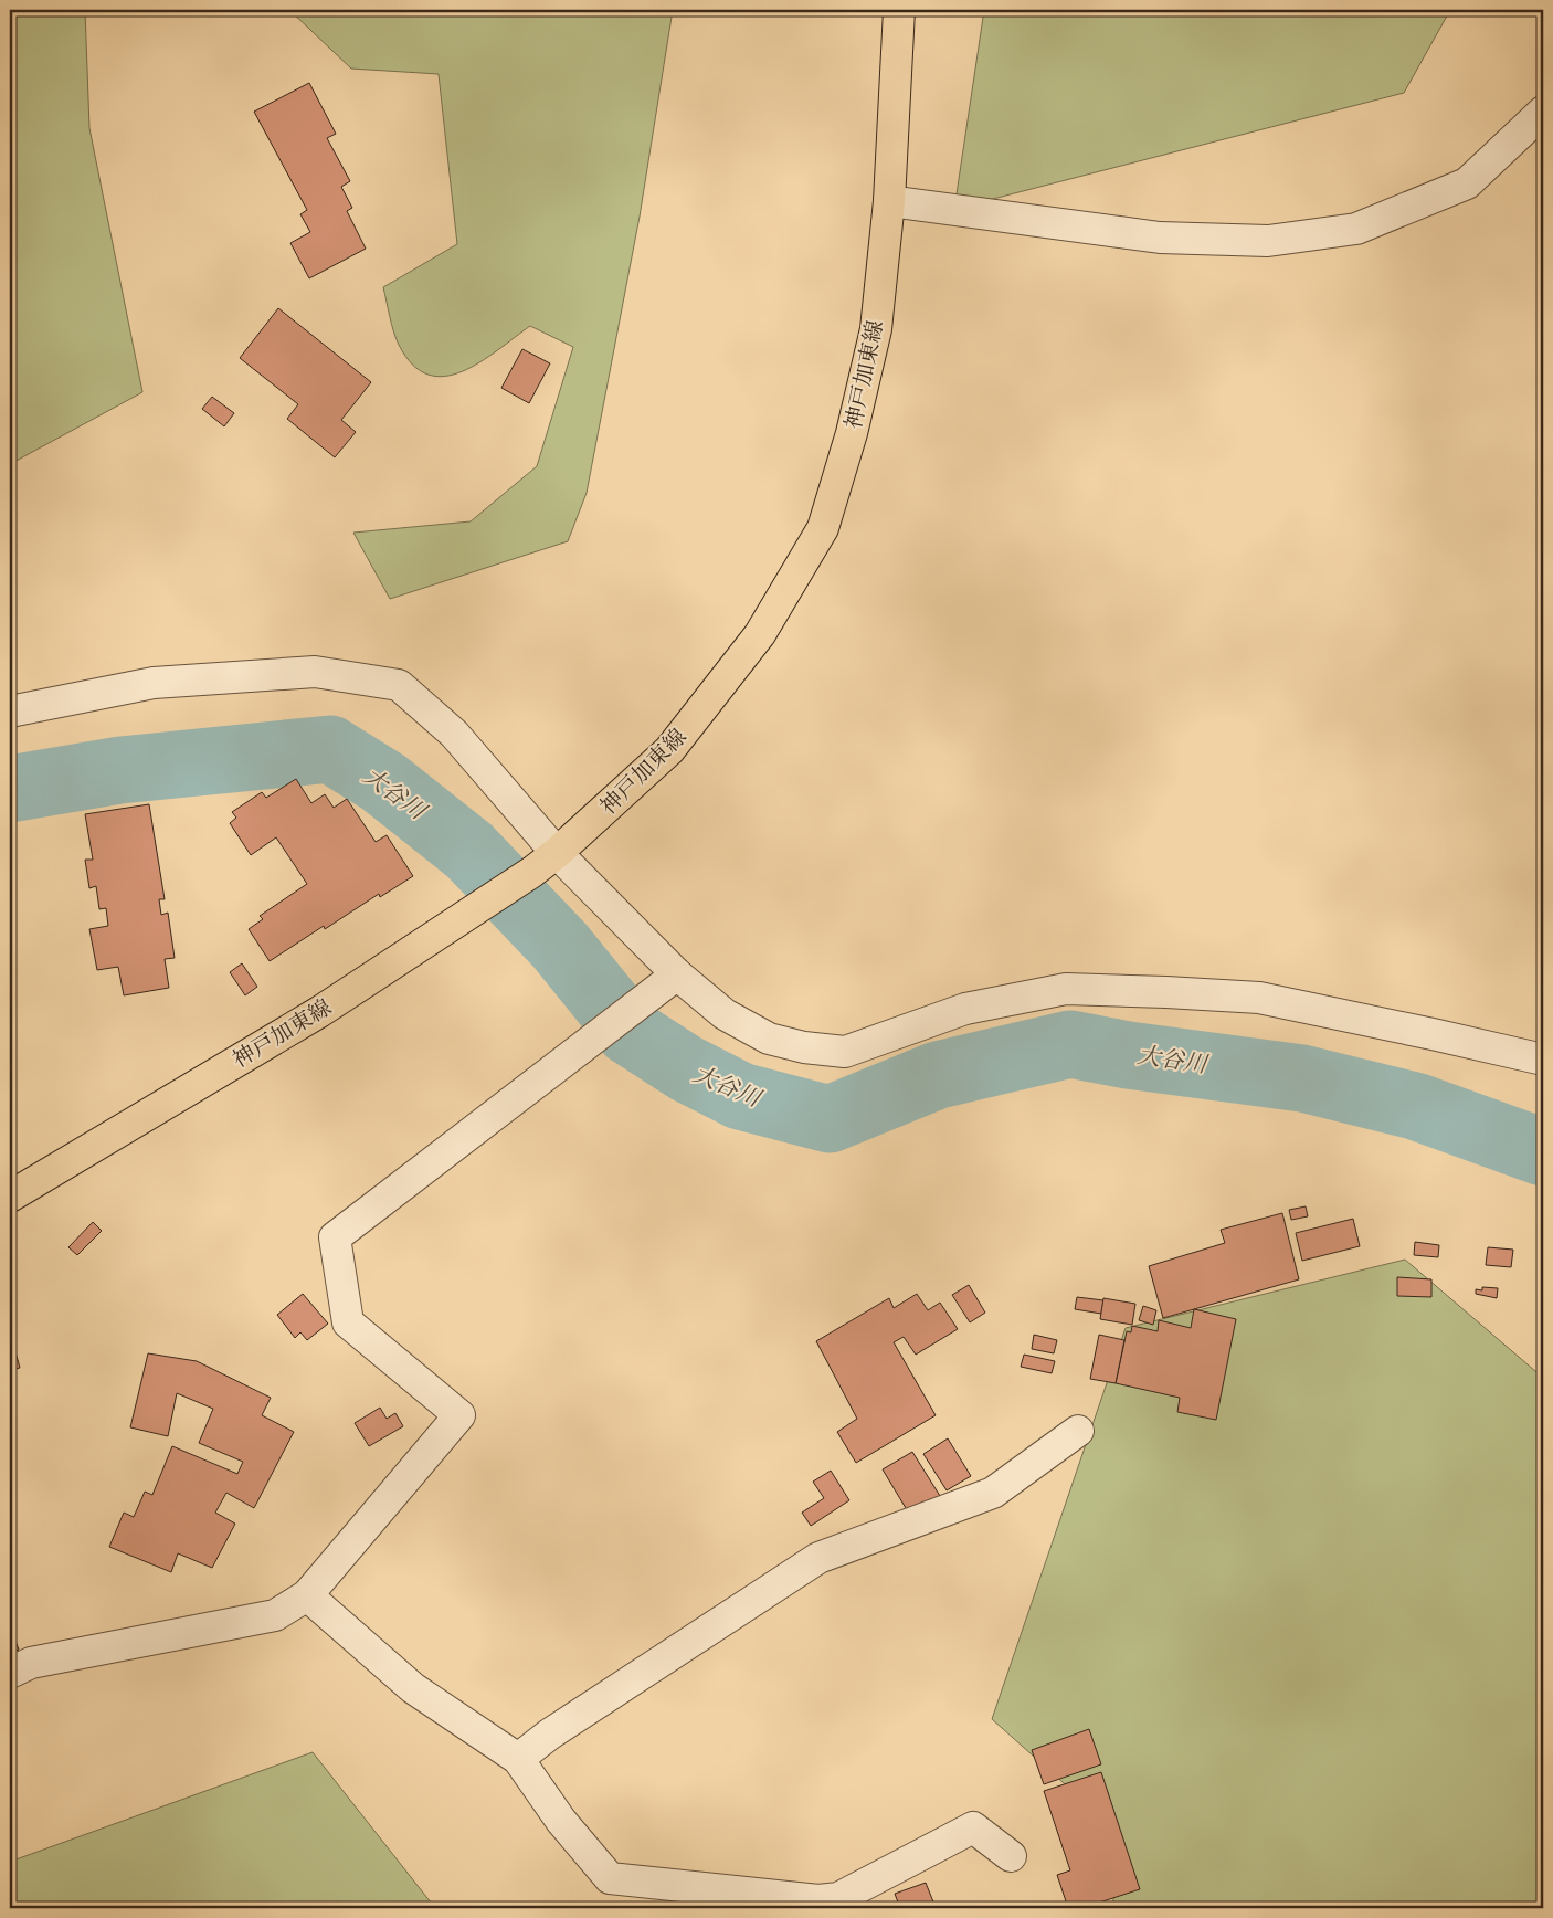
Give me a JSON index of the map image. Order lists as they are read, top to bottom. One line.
{"streets":{"main road":["神戸加東線"]},"water":["大谷川"]}
